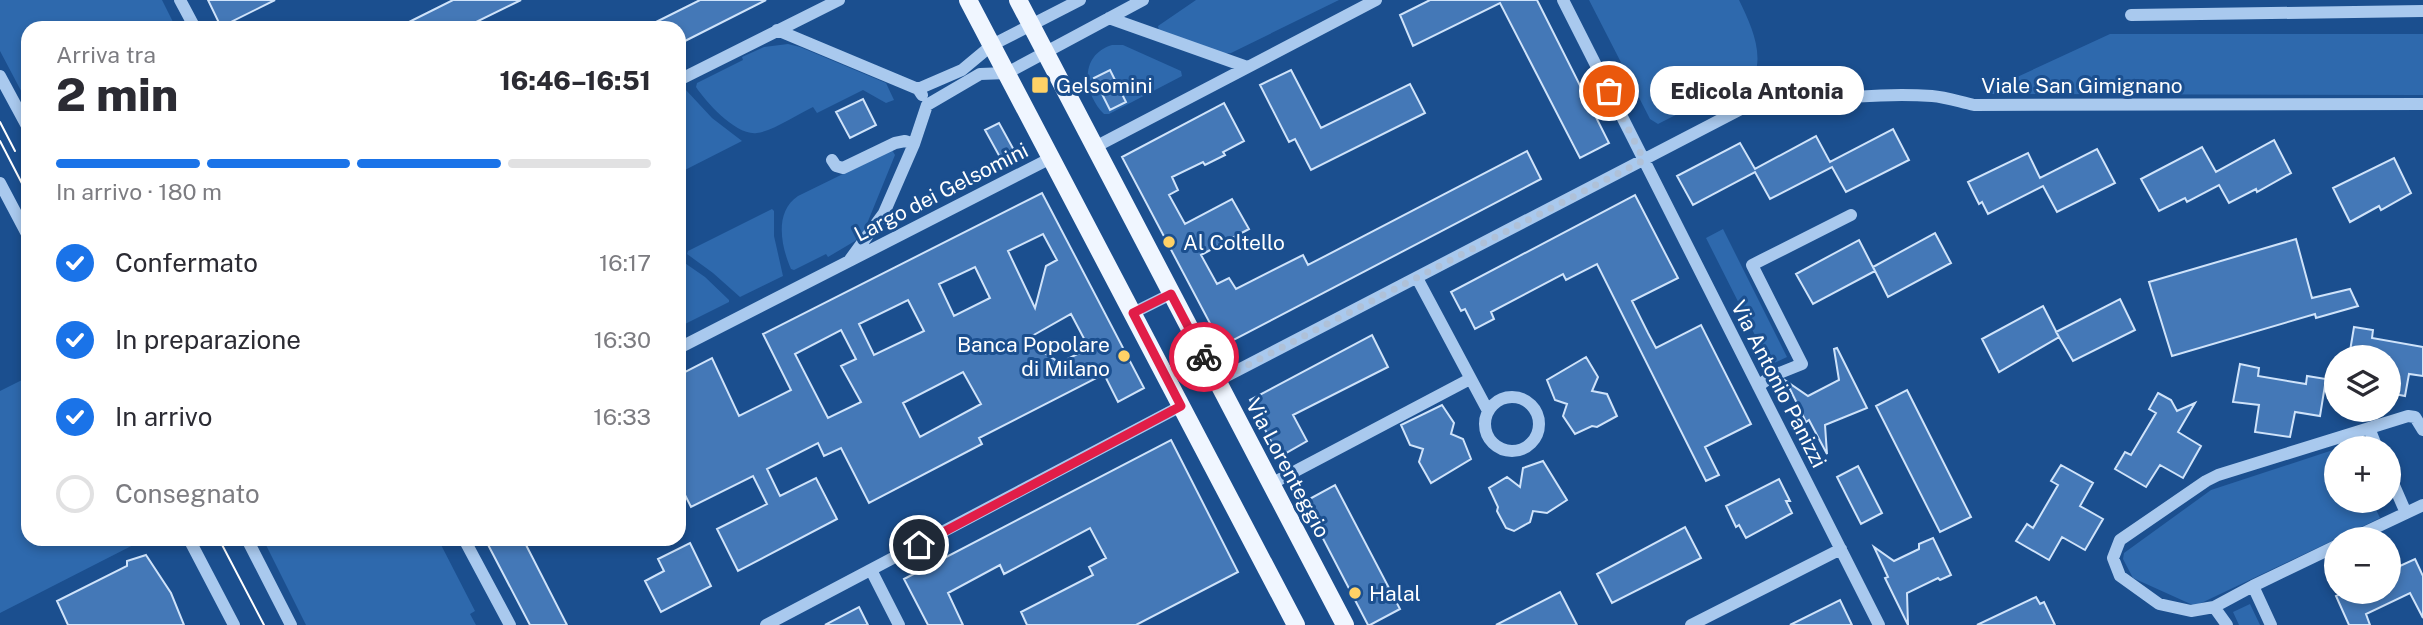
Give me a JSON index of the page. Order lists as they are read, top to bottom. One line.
{"streets":{"main road":["Via Lorenteggio"],"street":["Viale San Gimignano","Largo dei Gelsomini","Via Antonio Panizzi"]},"crossings":[["Viale San Gimignano","Via Antonio Panizzi"]],"places":{"transit":["Gelsomini"],"other":["Edicola Antonia","Al Coltello","Banca Popolare di Milano","Halal"]},"page":{"heading":["2 min","Arriva tra","16:46–16:51"],"bubble":"Edicola Antonia","bar":"In arrivo · 180 m","list":[["Confermato","16:17"],["In preparazione","16:30"],["In arrivo","16:33"],"Consegnato"],"map_buttons":["+","−"]}}
